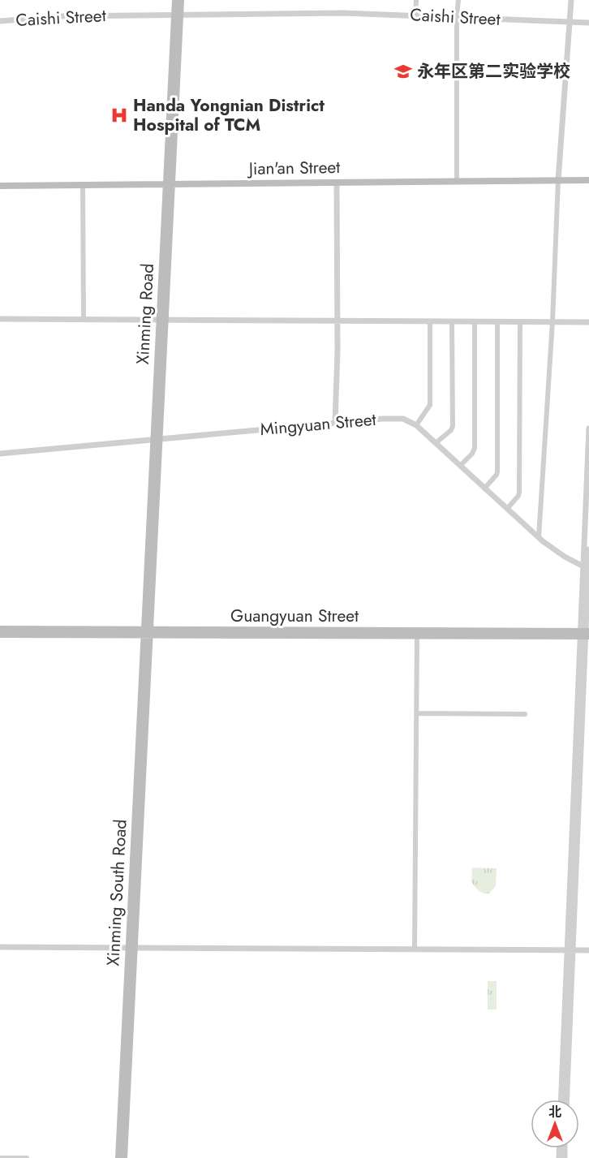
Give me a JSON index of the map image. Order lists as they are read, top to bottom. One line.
{"streets":{"main road":["Jian'an Street","Xinming Road","Guangyuan Street","Xinming South Road"],"street":["Caishi Street","Mingyuan Street"]},"crossings":[["Caishi Street","Xinming Road"],["Jian'an Street","Xinming Road"],["Xinming Road","Mingyuan Street"],["Xinming Road","Guangyuan Street"],["Xinming Road","Xinming South Road"],["Guangyuan Street","Xinming South Road"]],"places":{"school or university":["永年区第二实验学校"],"hospital":["Handa Yongnian District Hospital of TCM"]},"north":"top"}
